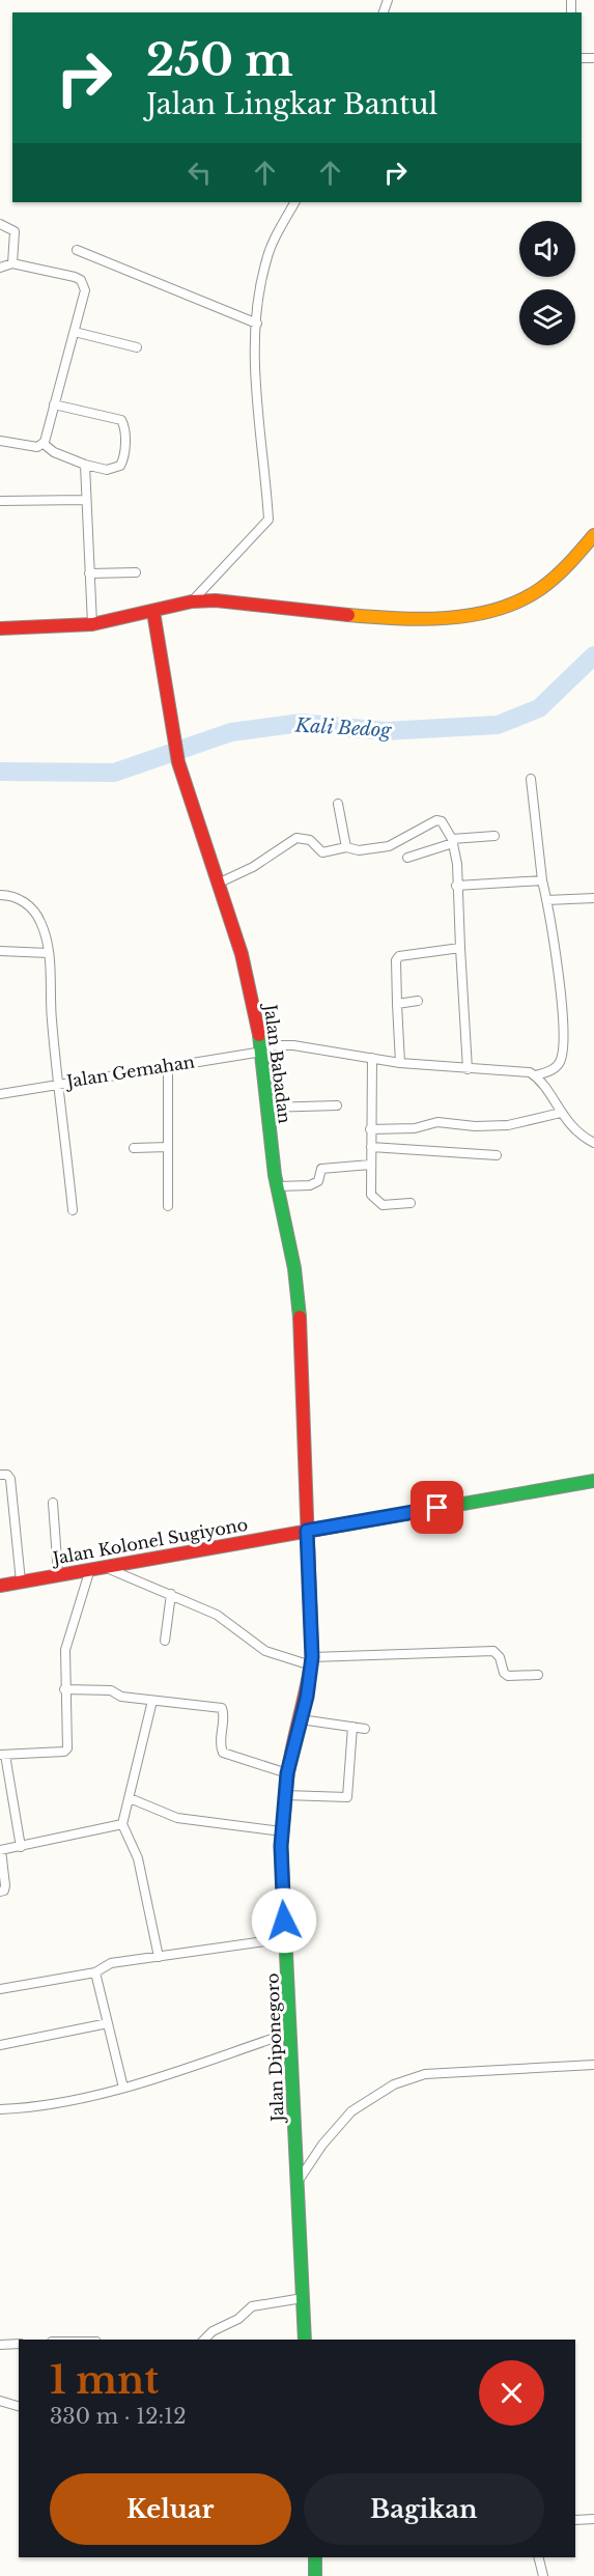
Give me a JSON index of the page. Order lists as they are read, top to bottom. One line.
{"streets":{"main road":["Jalan Babadan","Jalan Kolonel Sugiyono","Jalan Diponegoro"],"street":["Jalan Gemahan"]},"crossings":[["Jalan Babadan","Jalan Gemahan"],["Jalan Babadan","Jalan Kolonel Sugiyono"],["Jalan Babadan","Jalan Diponegoro"],["Jalan Kolonel Sugiyono","Jalan Diponegoro"]],"water":["Kali Bedog"],"page":{"turn":["250 m","Jalan Lingkar Bantul"],"heading":["1 mnt","330 m · 12:12"],"buttons":["Keluar","Bagikan"]}}
